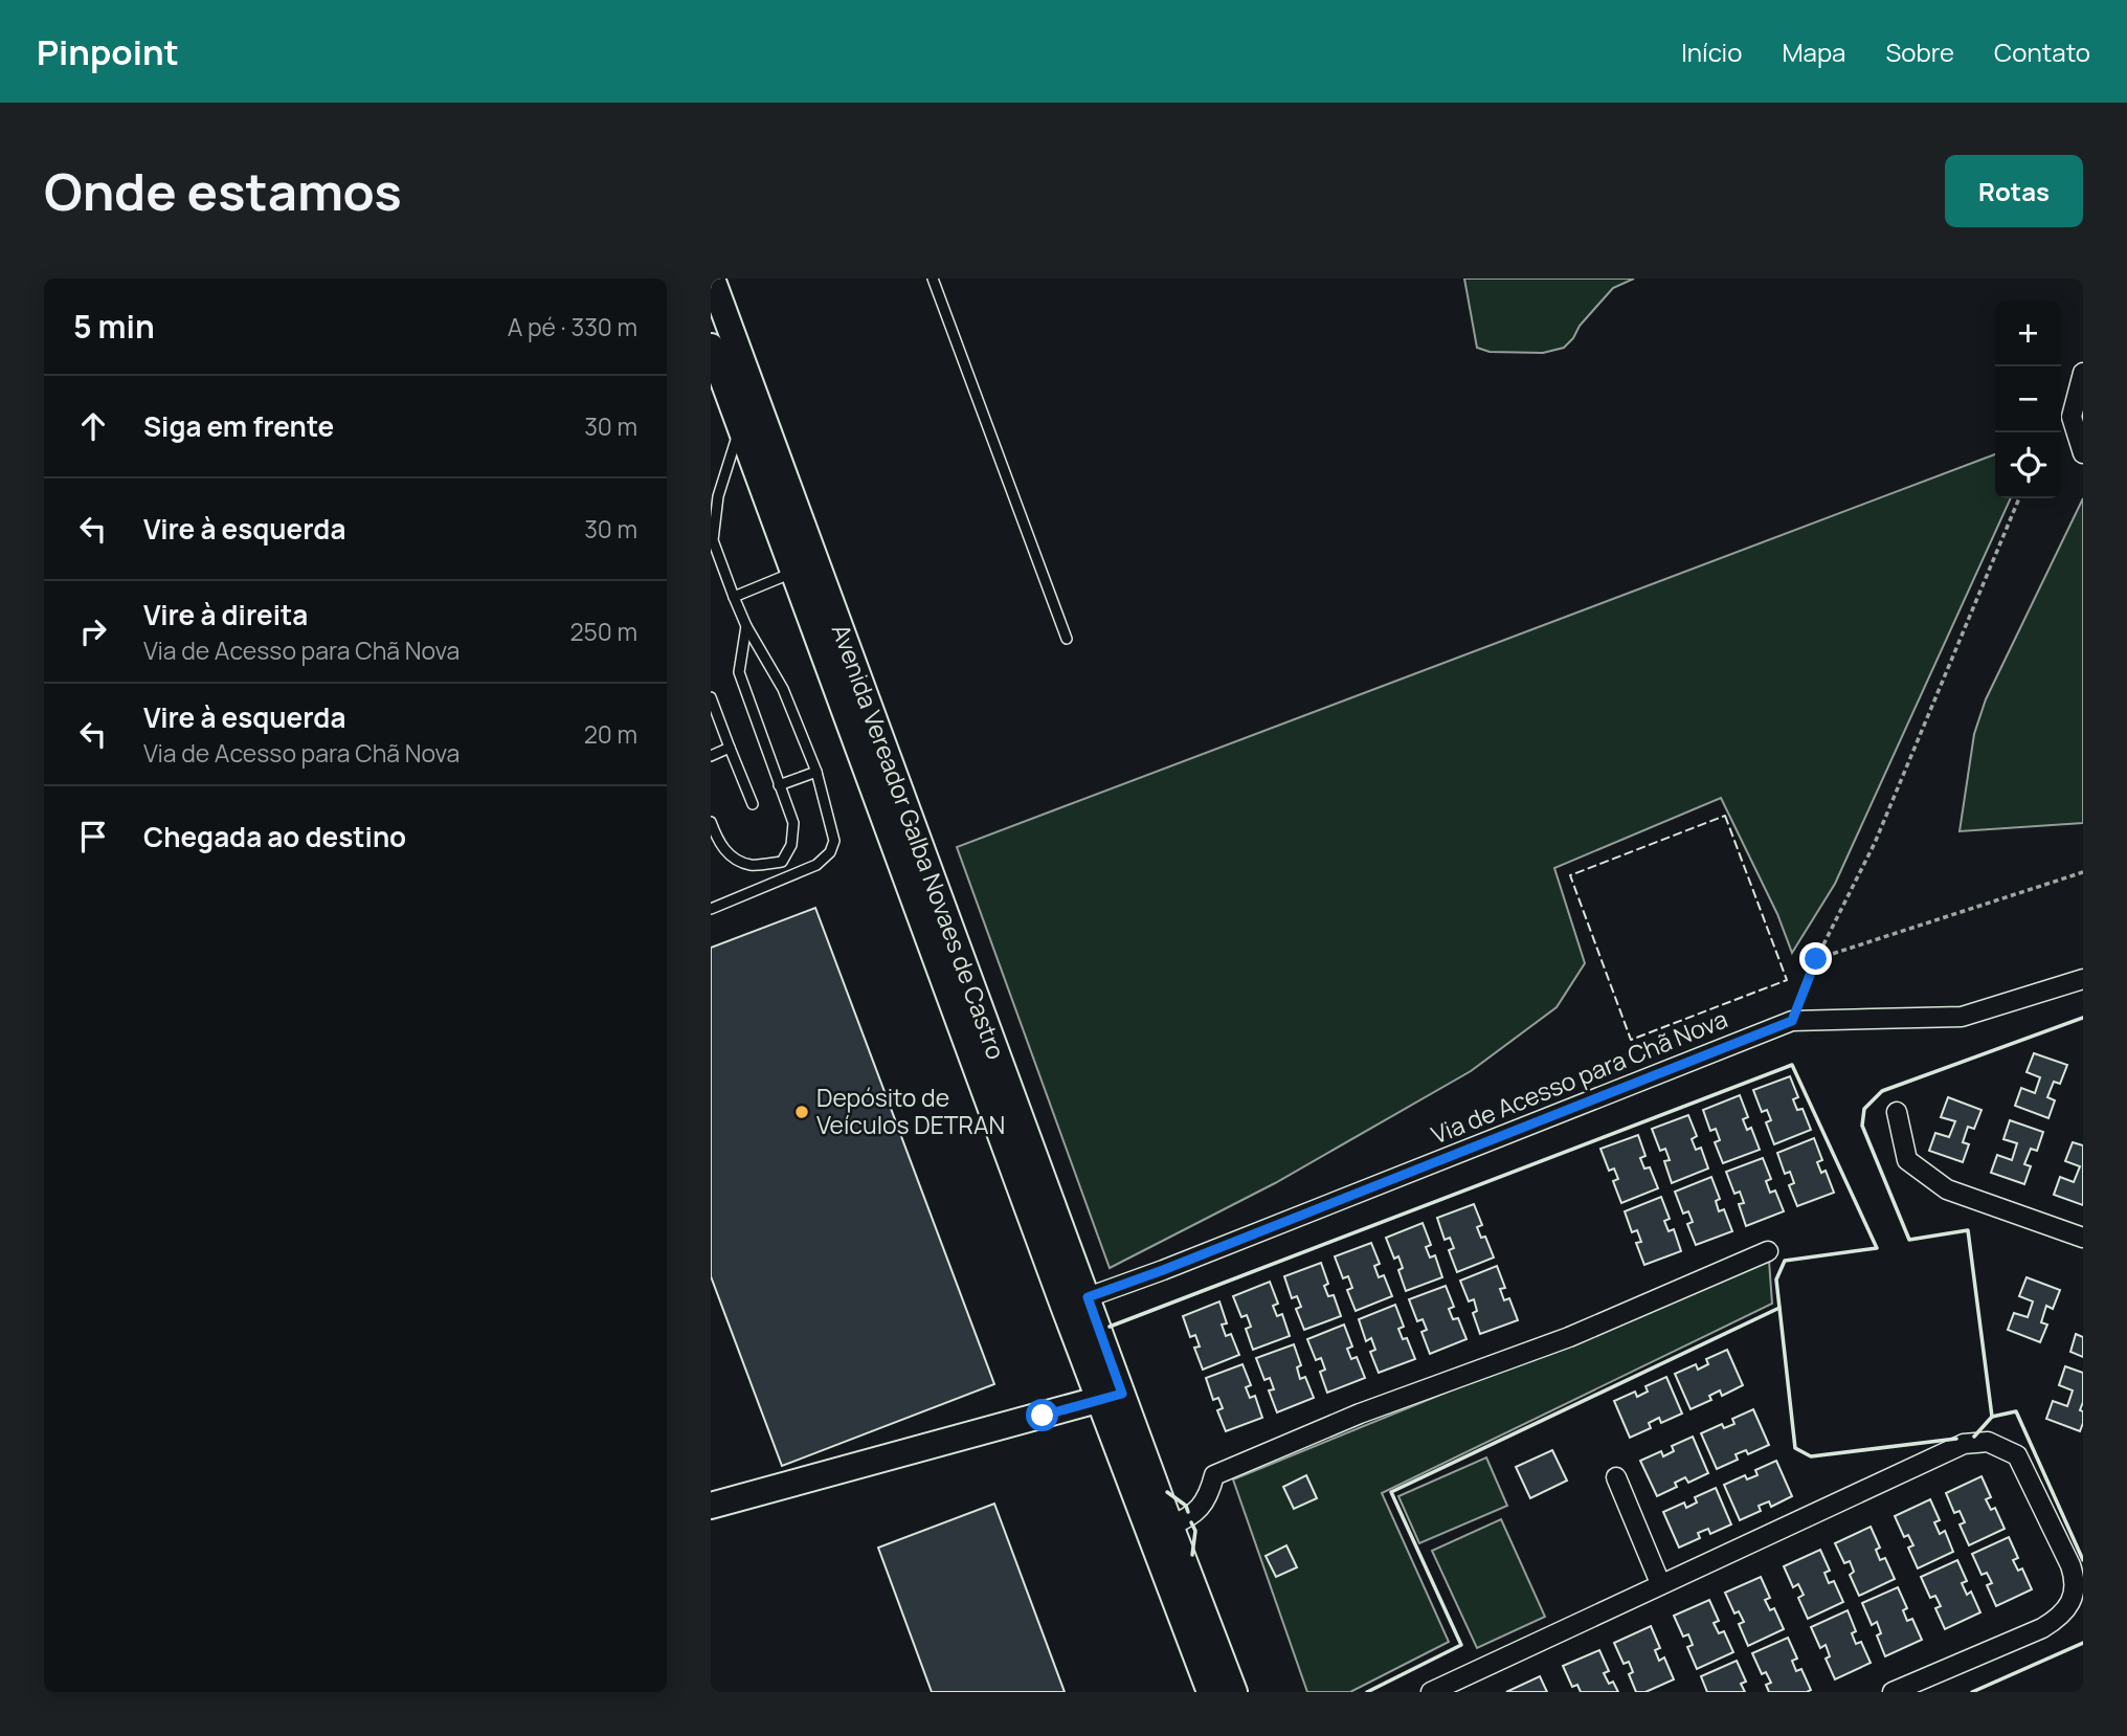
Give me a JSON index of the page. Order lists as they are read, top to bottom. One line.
{"streets":{"street":["Avenida Vereador Galba Novaes de Castro","Via de Acesso para Chã Nova"]},"crossings":[["Avenida Vereador Galba Novaes de Castro","Via de Acesso para Chã Nova"]],"places":["Depósito de Veículos DETRAN"],"page":{"header":"Pinpoint","nav":["Início","Mapa","Sobre","Contato"],"buttons":"Rotas","title":"Onde estamos","heading":["5 min","A pé · 330 m"],"map_buttons":["+","−"],"list":[["Siga em frente","30 m"],["Vire à esquerda","30 m"],["Vire à direita","Via de Acesso para Chã Nova","250 m"],["Vire à esquerda","Via de Acesso para Chã Nova","20 m"],"Chegada ao destino"]}}
